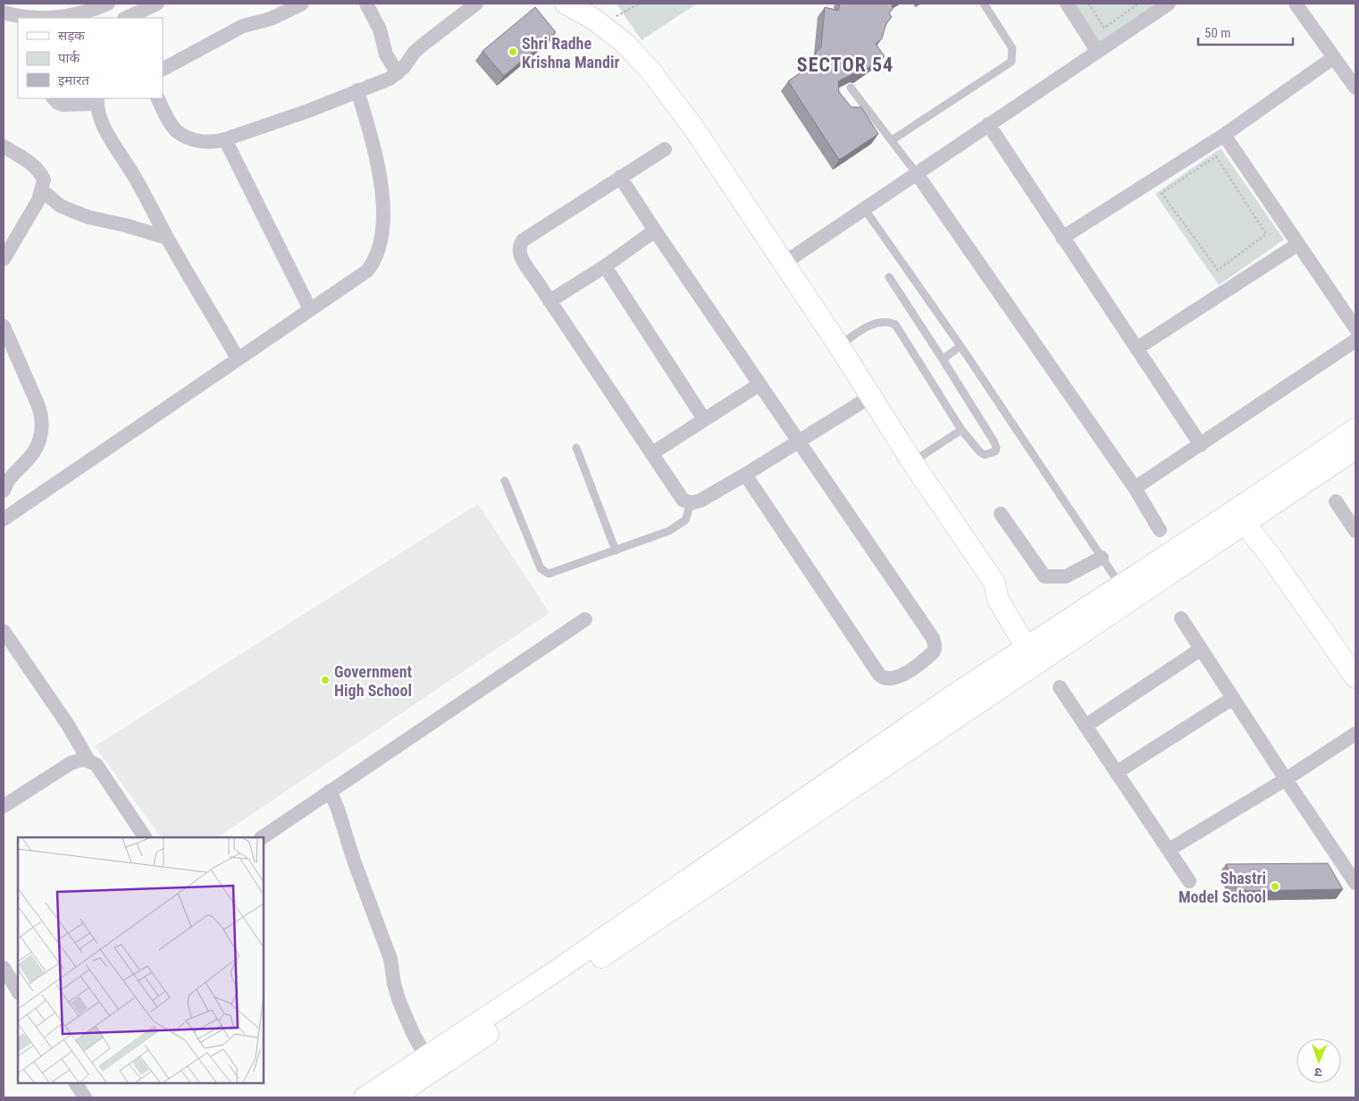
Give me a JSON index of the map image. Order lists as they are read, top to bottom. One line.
{"districts":["SECTOR 54"],"places":["Shri Radhe Krishna Mandir","Government High School","Shastri Model School"],"legend":["सड़क","पार्क","इमारत"],"scale_bar":"50 m","north":"bottom"}
